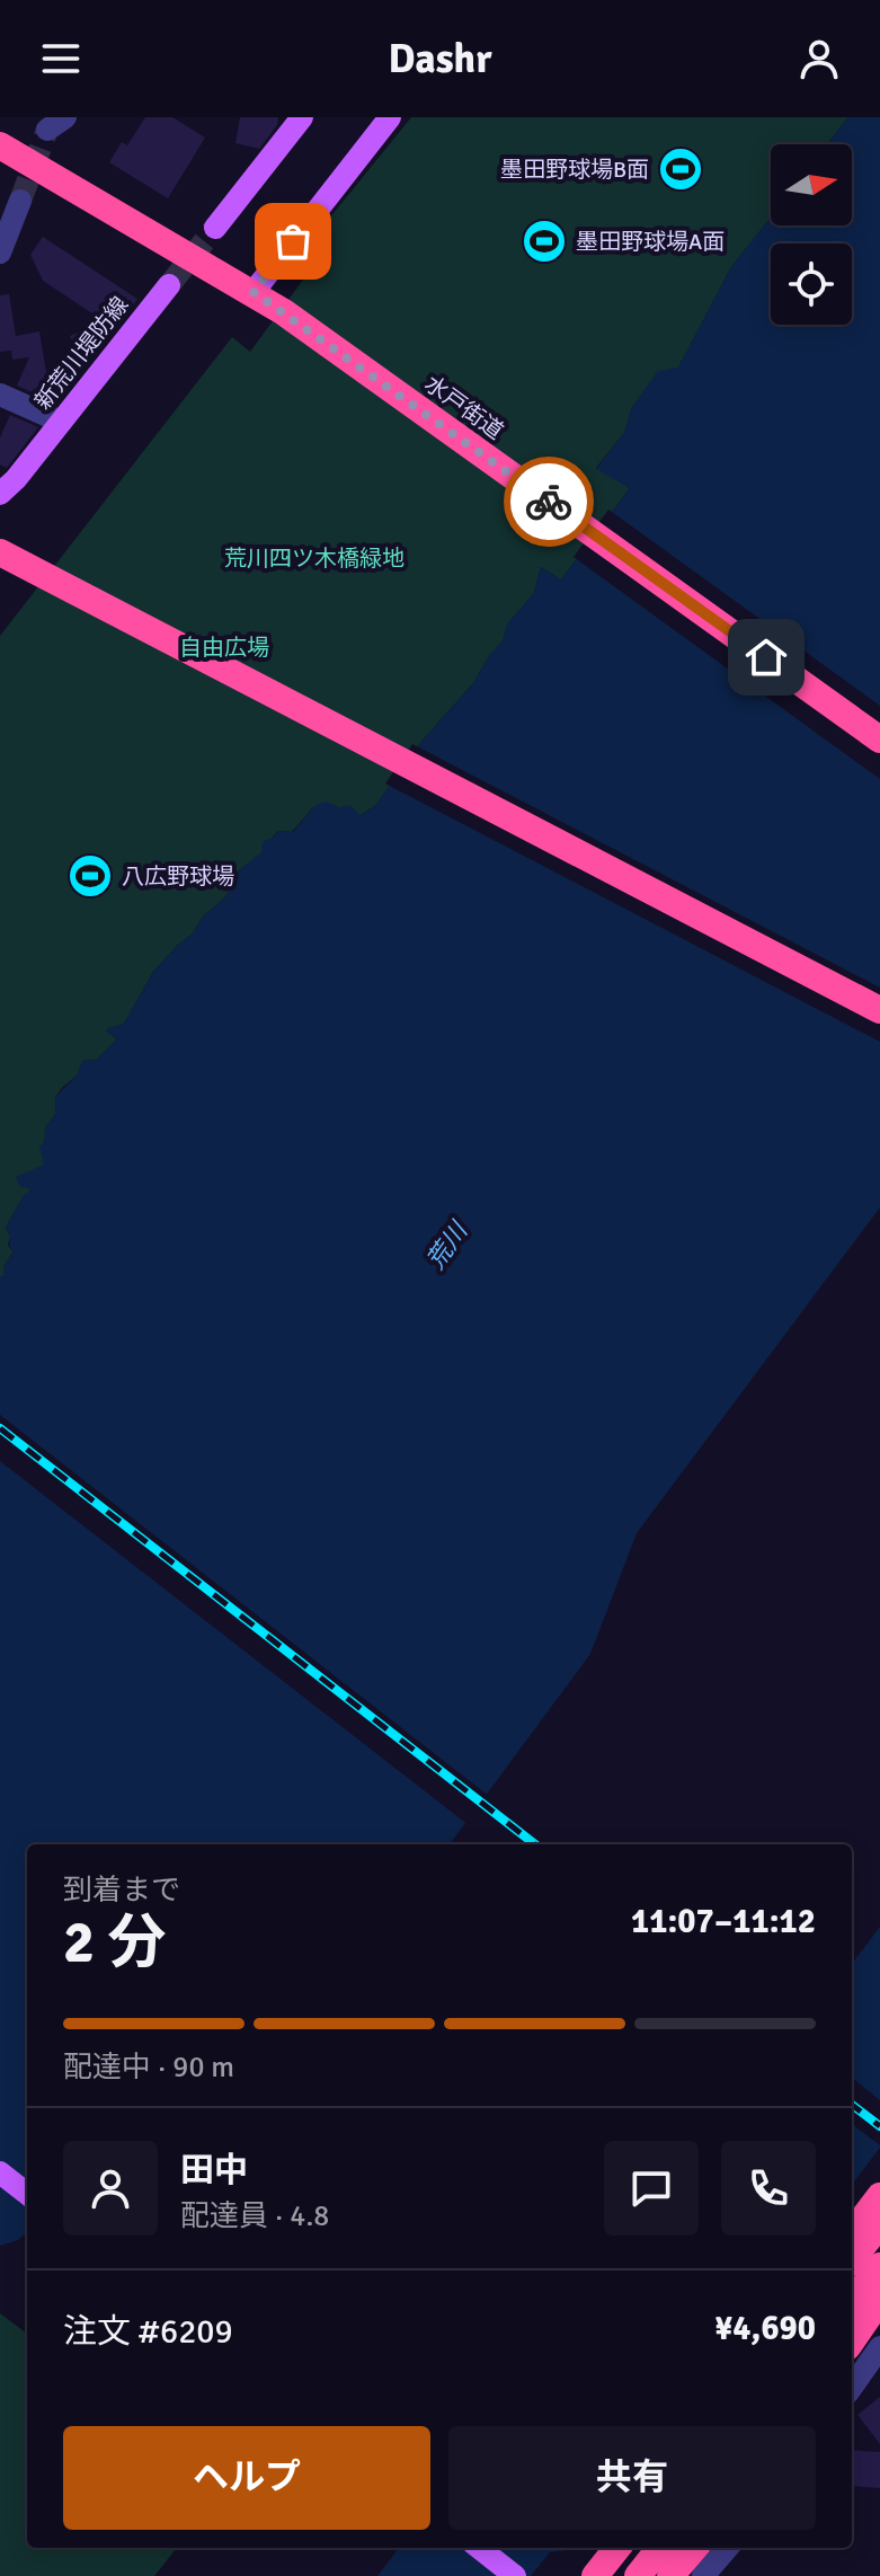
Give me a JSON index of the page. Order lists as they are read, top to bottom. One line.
{"streets":{"highway":["水戸街道"],"main road":["新荒川堤防線"]},"water":["荒川"],"parks":["荒川四ツ木橋緑地","自由広場"],"places":{"sports":["墨田野球場B面","墨田野球場A面","八広野球場"]},"north":"right","page":{"header":"Dashr","heading":["2 分","到着まで","11:07–11:12"],"panel":["田中","配達員 · 4.8","注文 #6209","¥4,690"],"bar":"配達中 · 90 m","buttons":["ヘルプ","共有"]}}
